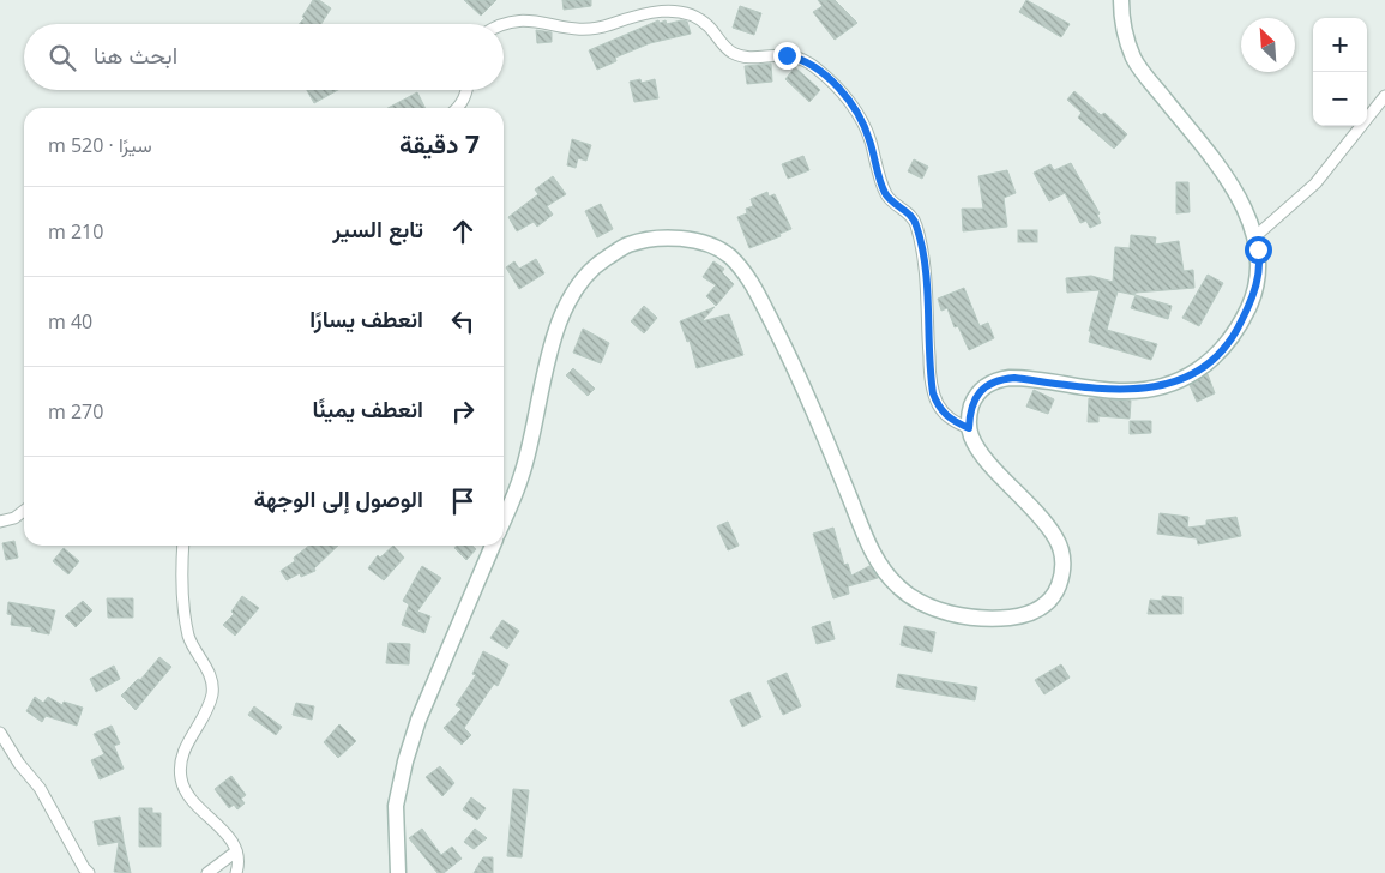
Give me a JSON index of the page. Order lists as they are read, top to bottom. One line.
{"north":"top left","page":{"map_buttons":["+","−"],"search":"ابحث هنا","heading":["7 دقيقة","سيرًا · 520 m"],"list":[["تابع السير","210 m"],["انعطف يسارًا","40 m"],["انعطف يمينًا","270 m"],"الوصول إلى الوجهة"]}}
